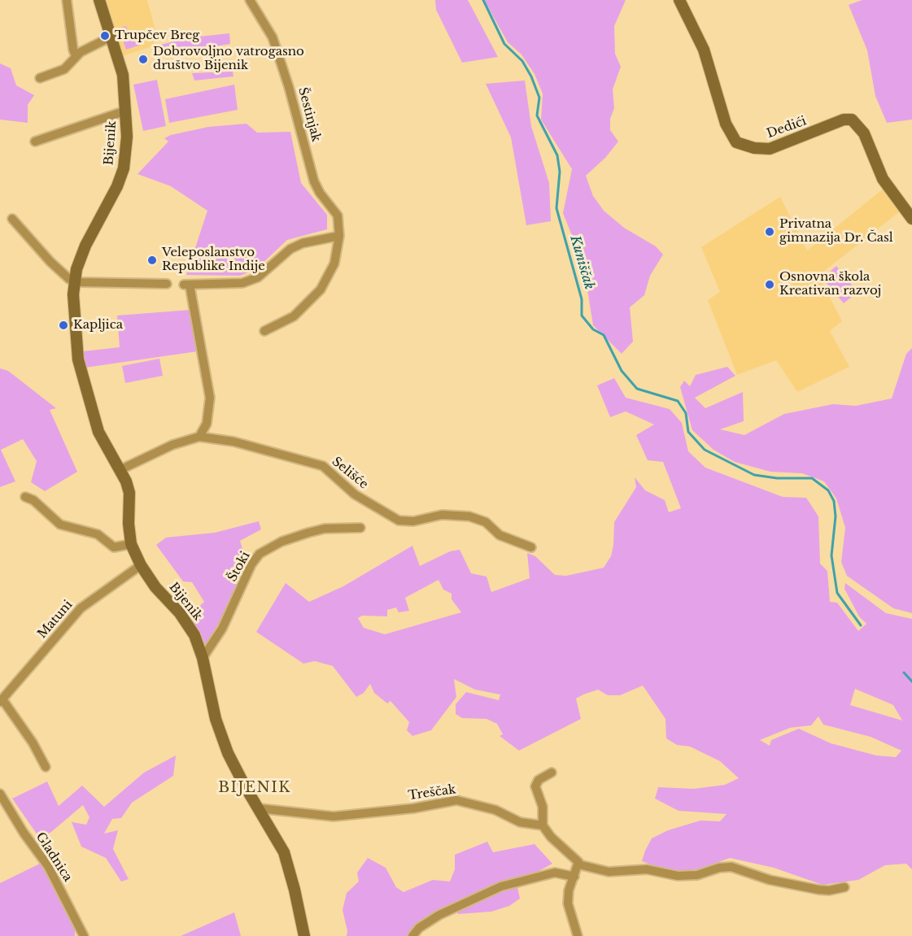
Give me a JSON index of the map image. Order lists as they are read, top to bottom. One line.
{"streets":{"main road":["Dedići","Bijenik"],"street":["Šestinjak","Selišće","Štoki","Matuni","Treščak","Gladnica"]},"crossings":[["Bijenik","Selišće"],["Bijenik","Štoki"],["Bijenik","Matuni"],["Bijenik","Treščak"]],"districts":["BIJENIK"],"water":["Kuniščak"],"places":["Trupčev Breg","Dobrovoljno vatrogasno društvo Bijenik","Privatna gimnazija Dr. Časl","Veleposlanstvo Republike Indije","Osnovna škola Kreativan razvoj","Kapljica"]}
